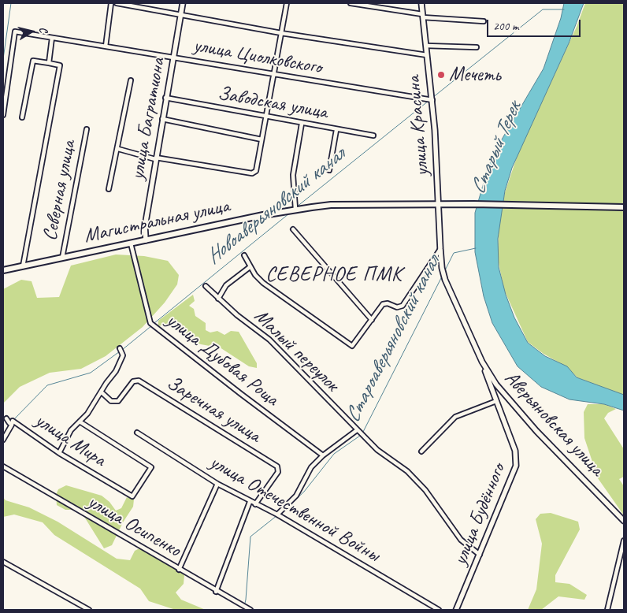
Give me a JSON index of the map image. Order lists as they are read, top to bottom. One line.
{"streets":{"main road":["Магистральная улица"],"street":["улица Циолковского","Заводская улица","улица Багратиона","улица Красина","Северная улица","Малый переулок","улица Дубовая Роща","Заречная улица","Аверьяновская улица","улица Мира","улица Отечественной Войны","улица Будённого","улица Осипенко"]},"crossings":[["улица Циолковского","улица Багратиона"],["улица Циолковского","улица Красина"],["Заводская улица","улица Багратиона"],["улица Багратиона","Магистральная улица"],["улица Красина","Магистральная улица"],["улица Красина","Аверьяновская улица"],["Северная улица","Магистральная улица"],["Магистральная улица","улица Дубовая Роща"],["Магистральная улица","Аверьяновская улица"],["Малый переулок","улица Будённого"],["Заречная улица","улица Отечественной Войны"],["Аверьяновская улица","улица Будённого"]],"districts":["СЕВЕРНОЕ ПМК"],"water":["Старый Терек","Новоаверьяновский канал","Староаверьяновский канал"],"places":["Мечеть"],"scale_bar":"200 m","north":"right"}
